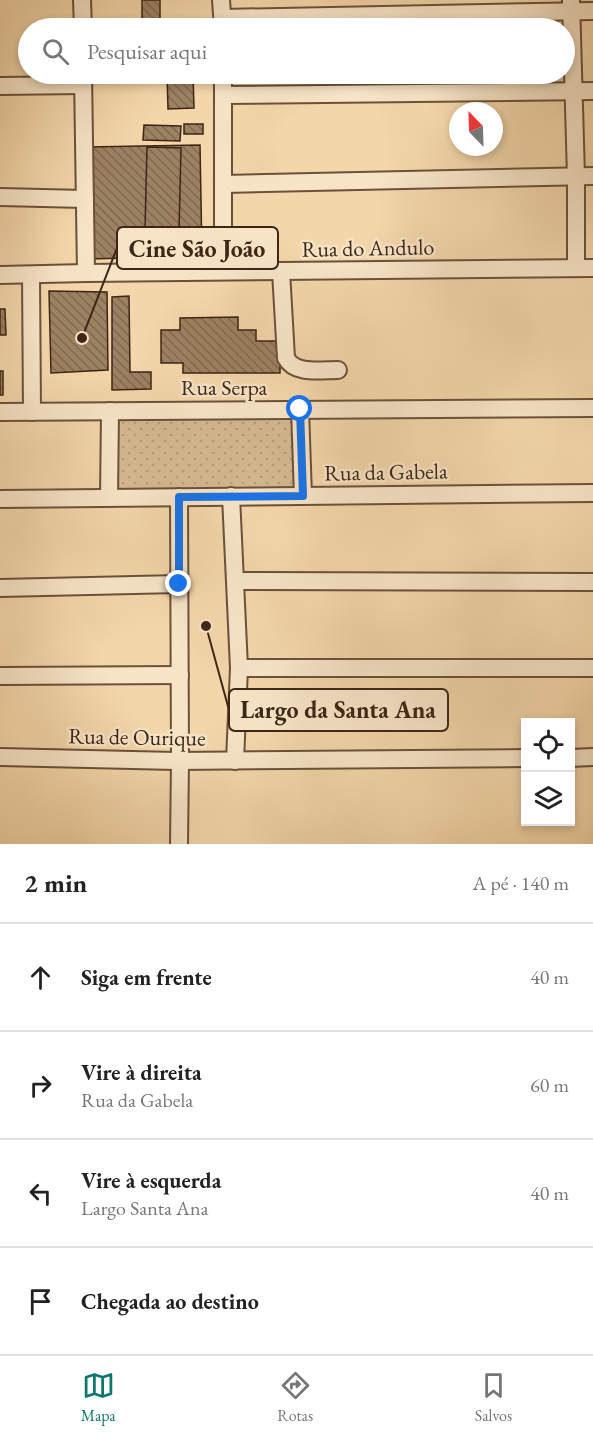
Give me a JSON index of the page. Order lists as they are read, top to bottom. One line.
{"streets":{"street":["Rua do Andulo","Rua Serpa","Rua da Gabela","Rua de Ourique"]},"places":["Cine São João","Largo da Santa Ana"],"north":"top left","page":{"search":"Pesquisar aqui","heading":["2 min","A pé · 140 m"],"list":[["Siga em frente","40 m"],["Vire à direita","Rua da Gabela","60 m"],["Vire à esquerda","Largo Santa Ana","40 m"],"Chegada ao destino"],"nav":["Mapa","Rotas","Salvos"]}}
